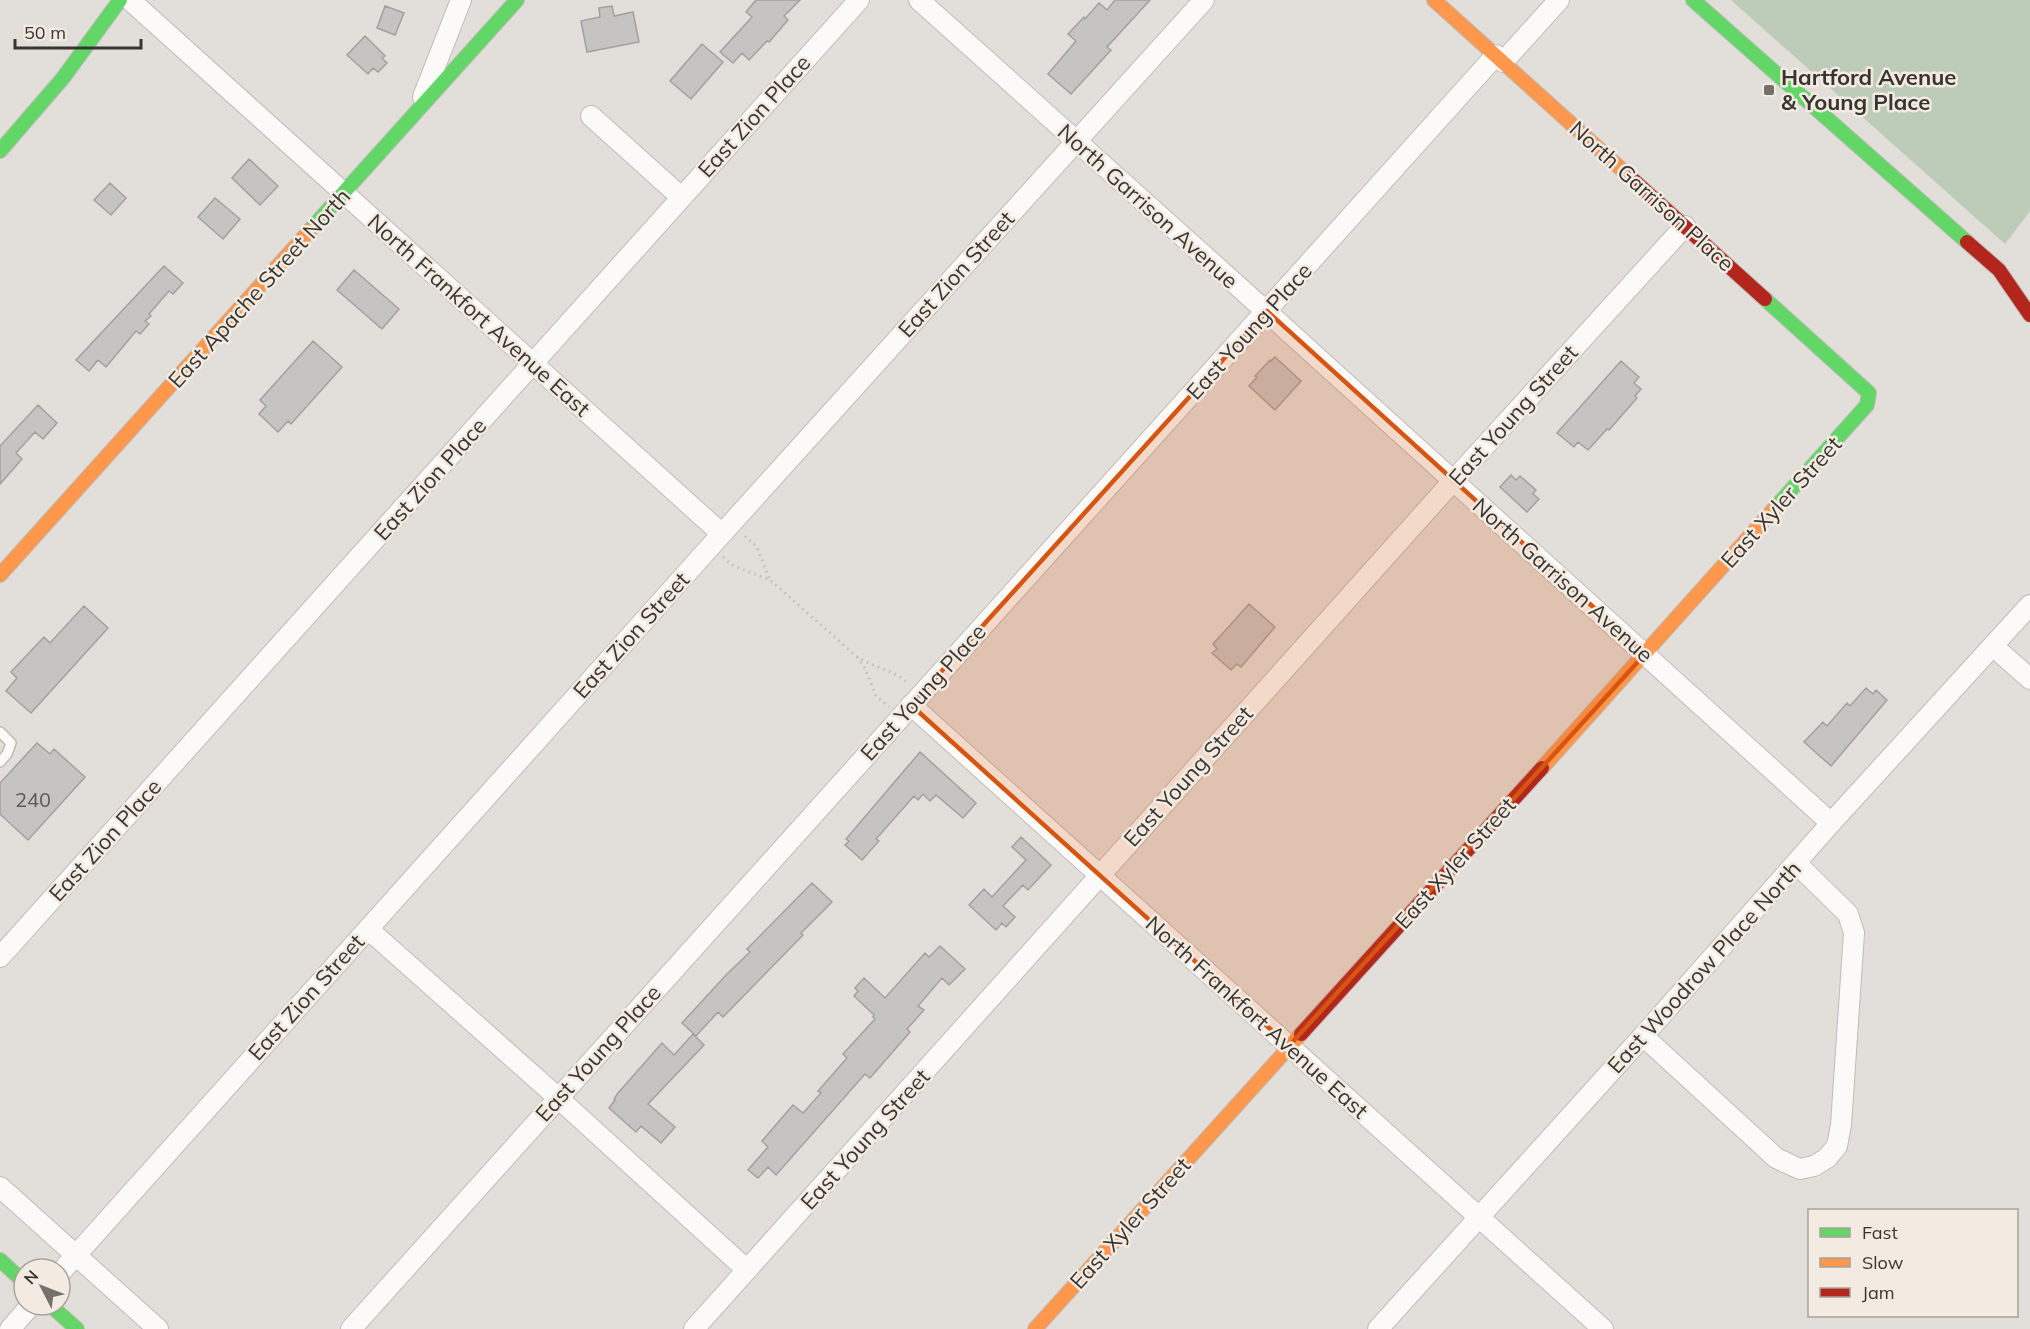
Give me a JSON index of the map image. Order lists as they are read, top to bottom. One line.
{"streets":{"street":["East Zion Place","North Garrison Place","North Garrison Avenue","East Zion Street","East Apache Street North","North Frankfort Avenue East","East Young Place","East Young Street","East Xyler Street","East Woodrow Place North"]},"crossings":[["East Zion Place","North Frankfort Avenue East"],["North Garrison Place","East Young Place"],["North Garrison Place","East Young Street"],["North Garrison Place","East Xyler Street"],["North Garrison Avenue","East Zion Street"],["North Garrison Avenue","East Young Place"],["North Garrison Avenue","East Young Street"],["North Garrison Avenue","East Xyler Street"],["North Garrison Avenue","East Woodrow Place North"],["East Zion Street","North Frankfort Avenue East"],["East Apache Street North","North Frankfort Avenue East"],["North Frankfort Avenue East","East Young Place"],["North Frankfort Avenue East","East Young Street"],["North Frankfort Avenue East","East Xyler Street"],["North Frankfort Avenue East","East Woodrow Place North"]],"places":{"transit":["Hartford Avenue & Young Place"]},"house_numbers":["240"],"legend":["Fast","Slow","Jam"],"scale_bar":"50 m","north":"top left"}
